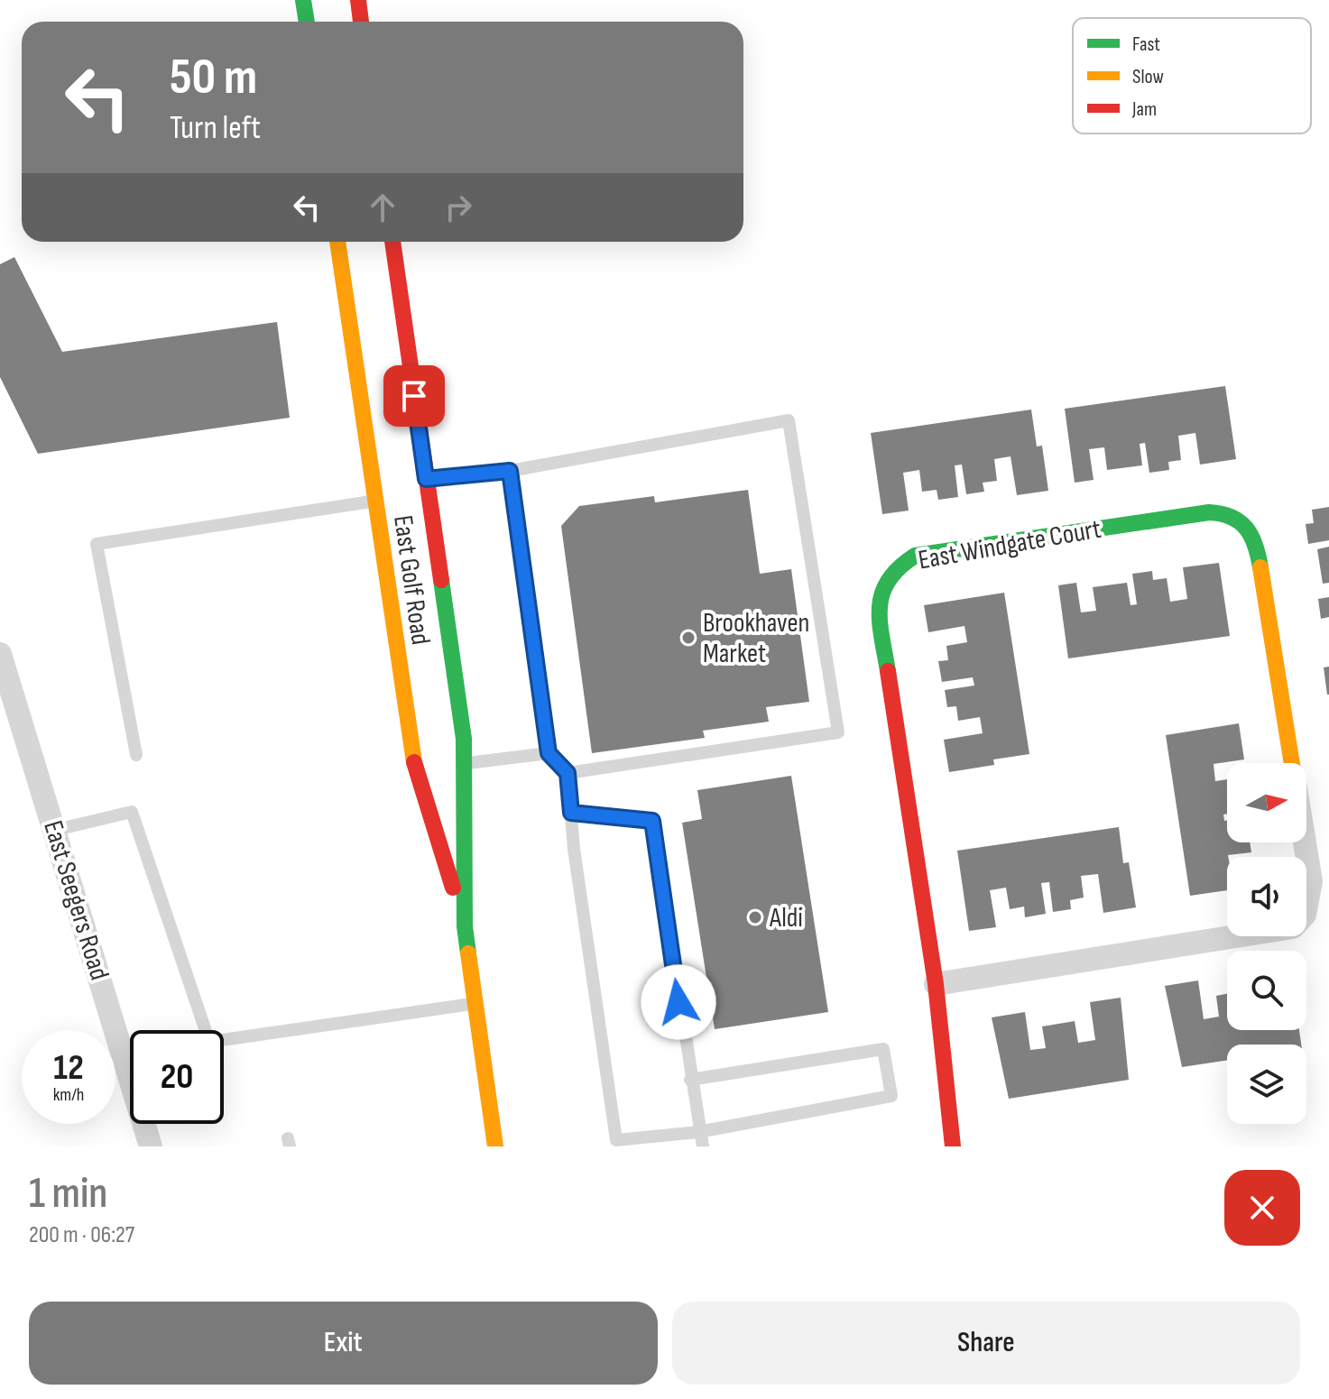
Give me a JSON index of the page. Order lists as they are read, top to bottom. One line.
{"streets":{"main road":["East Windgate Court","East Golf Road"],"street":["East Seegers Road"]},"places":["Brookhaven Market","Aldi"],"legend":["Fast","Slow","Jam"],"north":"right","page":{"turn":["50 m","Turn left"],"speed":"12 km/h","limit":"20","heading":["1 min","200 m · 06:27"],"buttons":["Exit","Share"]}}
